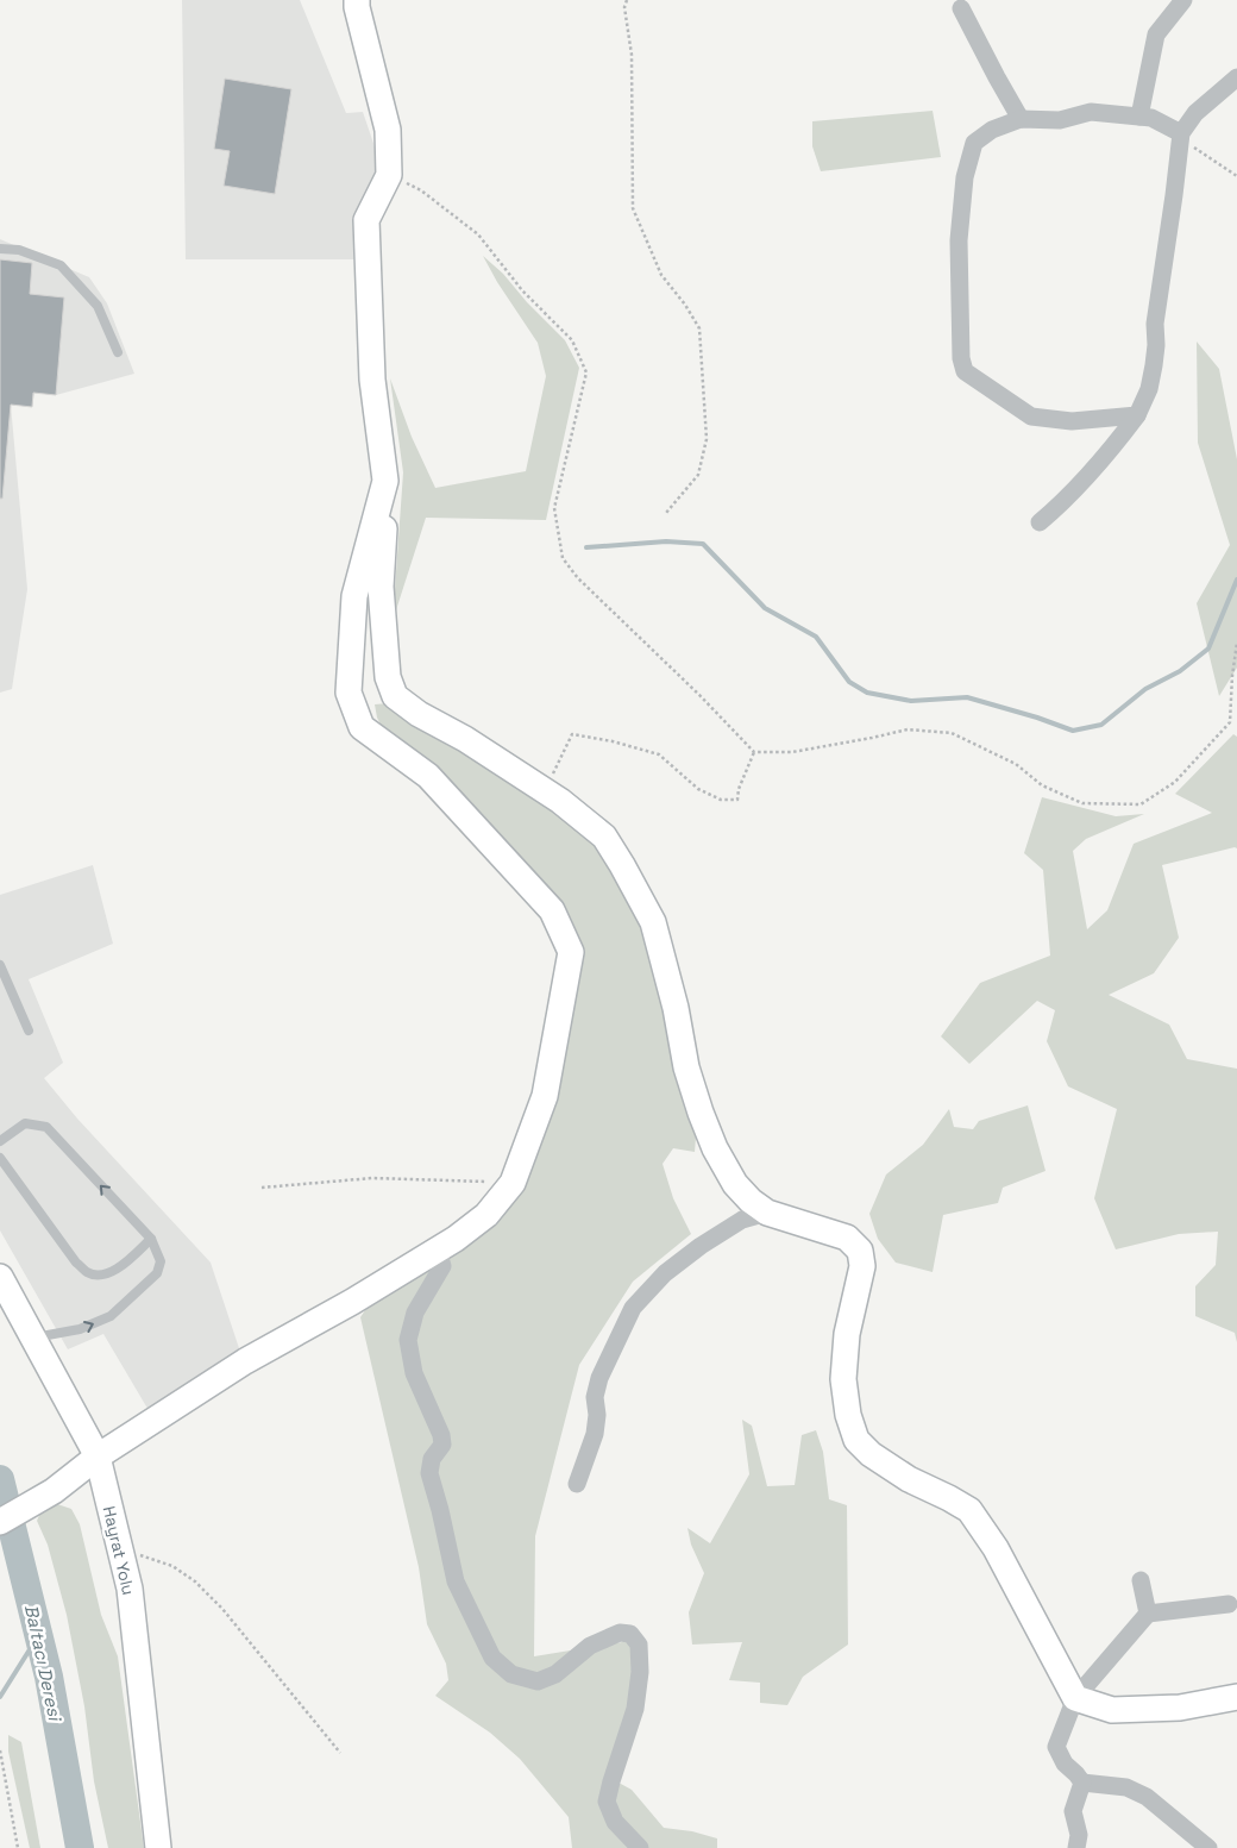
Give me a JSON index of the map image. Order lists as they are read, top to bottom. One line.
{"streets":{"street":["Hayrat Yolu"]},"water":["Baltacı Deresi"]}
